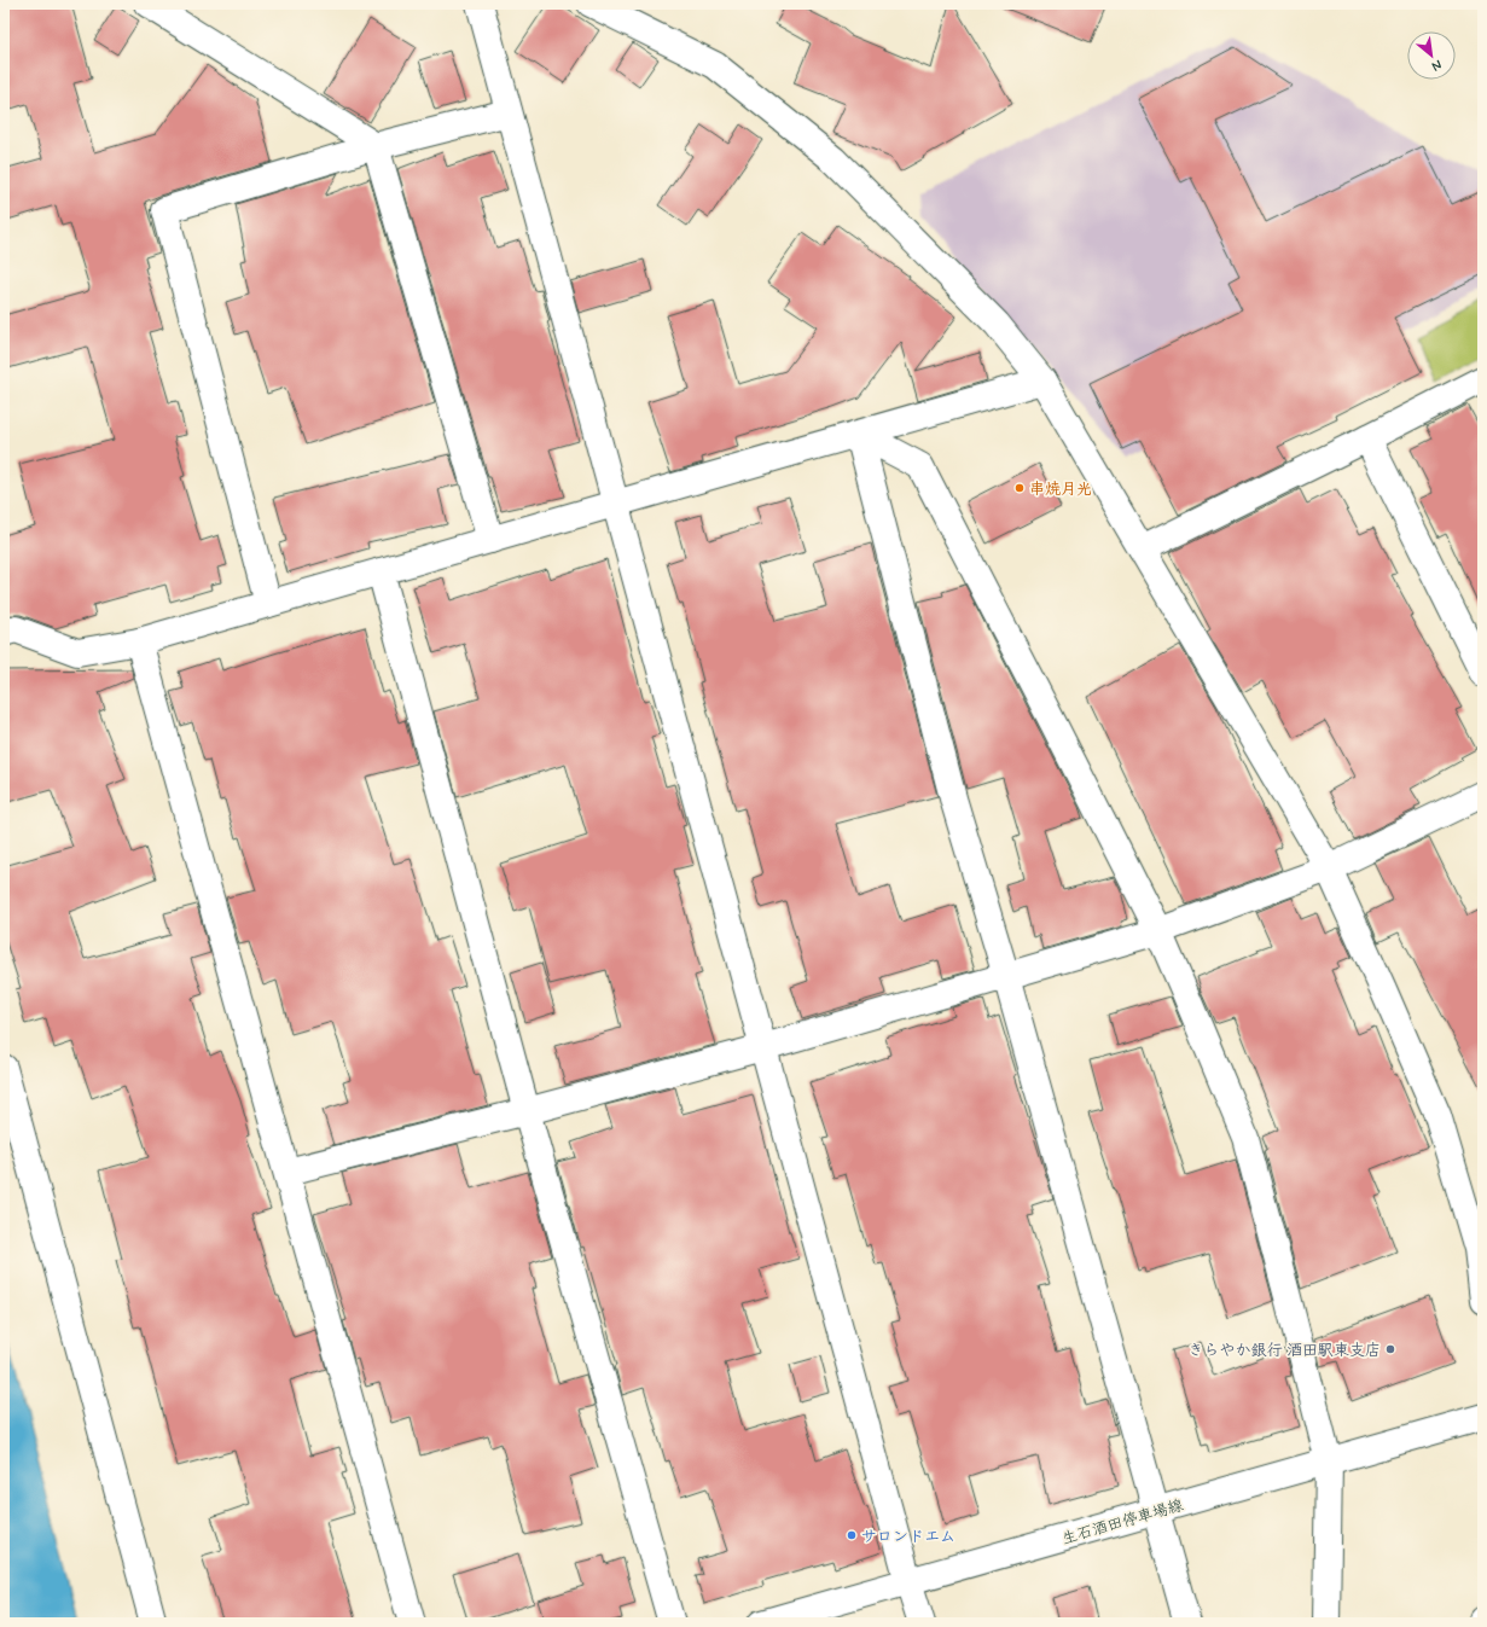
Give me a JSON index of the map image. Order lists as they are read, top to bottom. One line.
{"streets":{"street":["生石酒田停車場線"]},"places":["串焼月光","きらやか銀行 酒田駅東支店","サロンドエム"],"north":"bottom right"}
